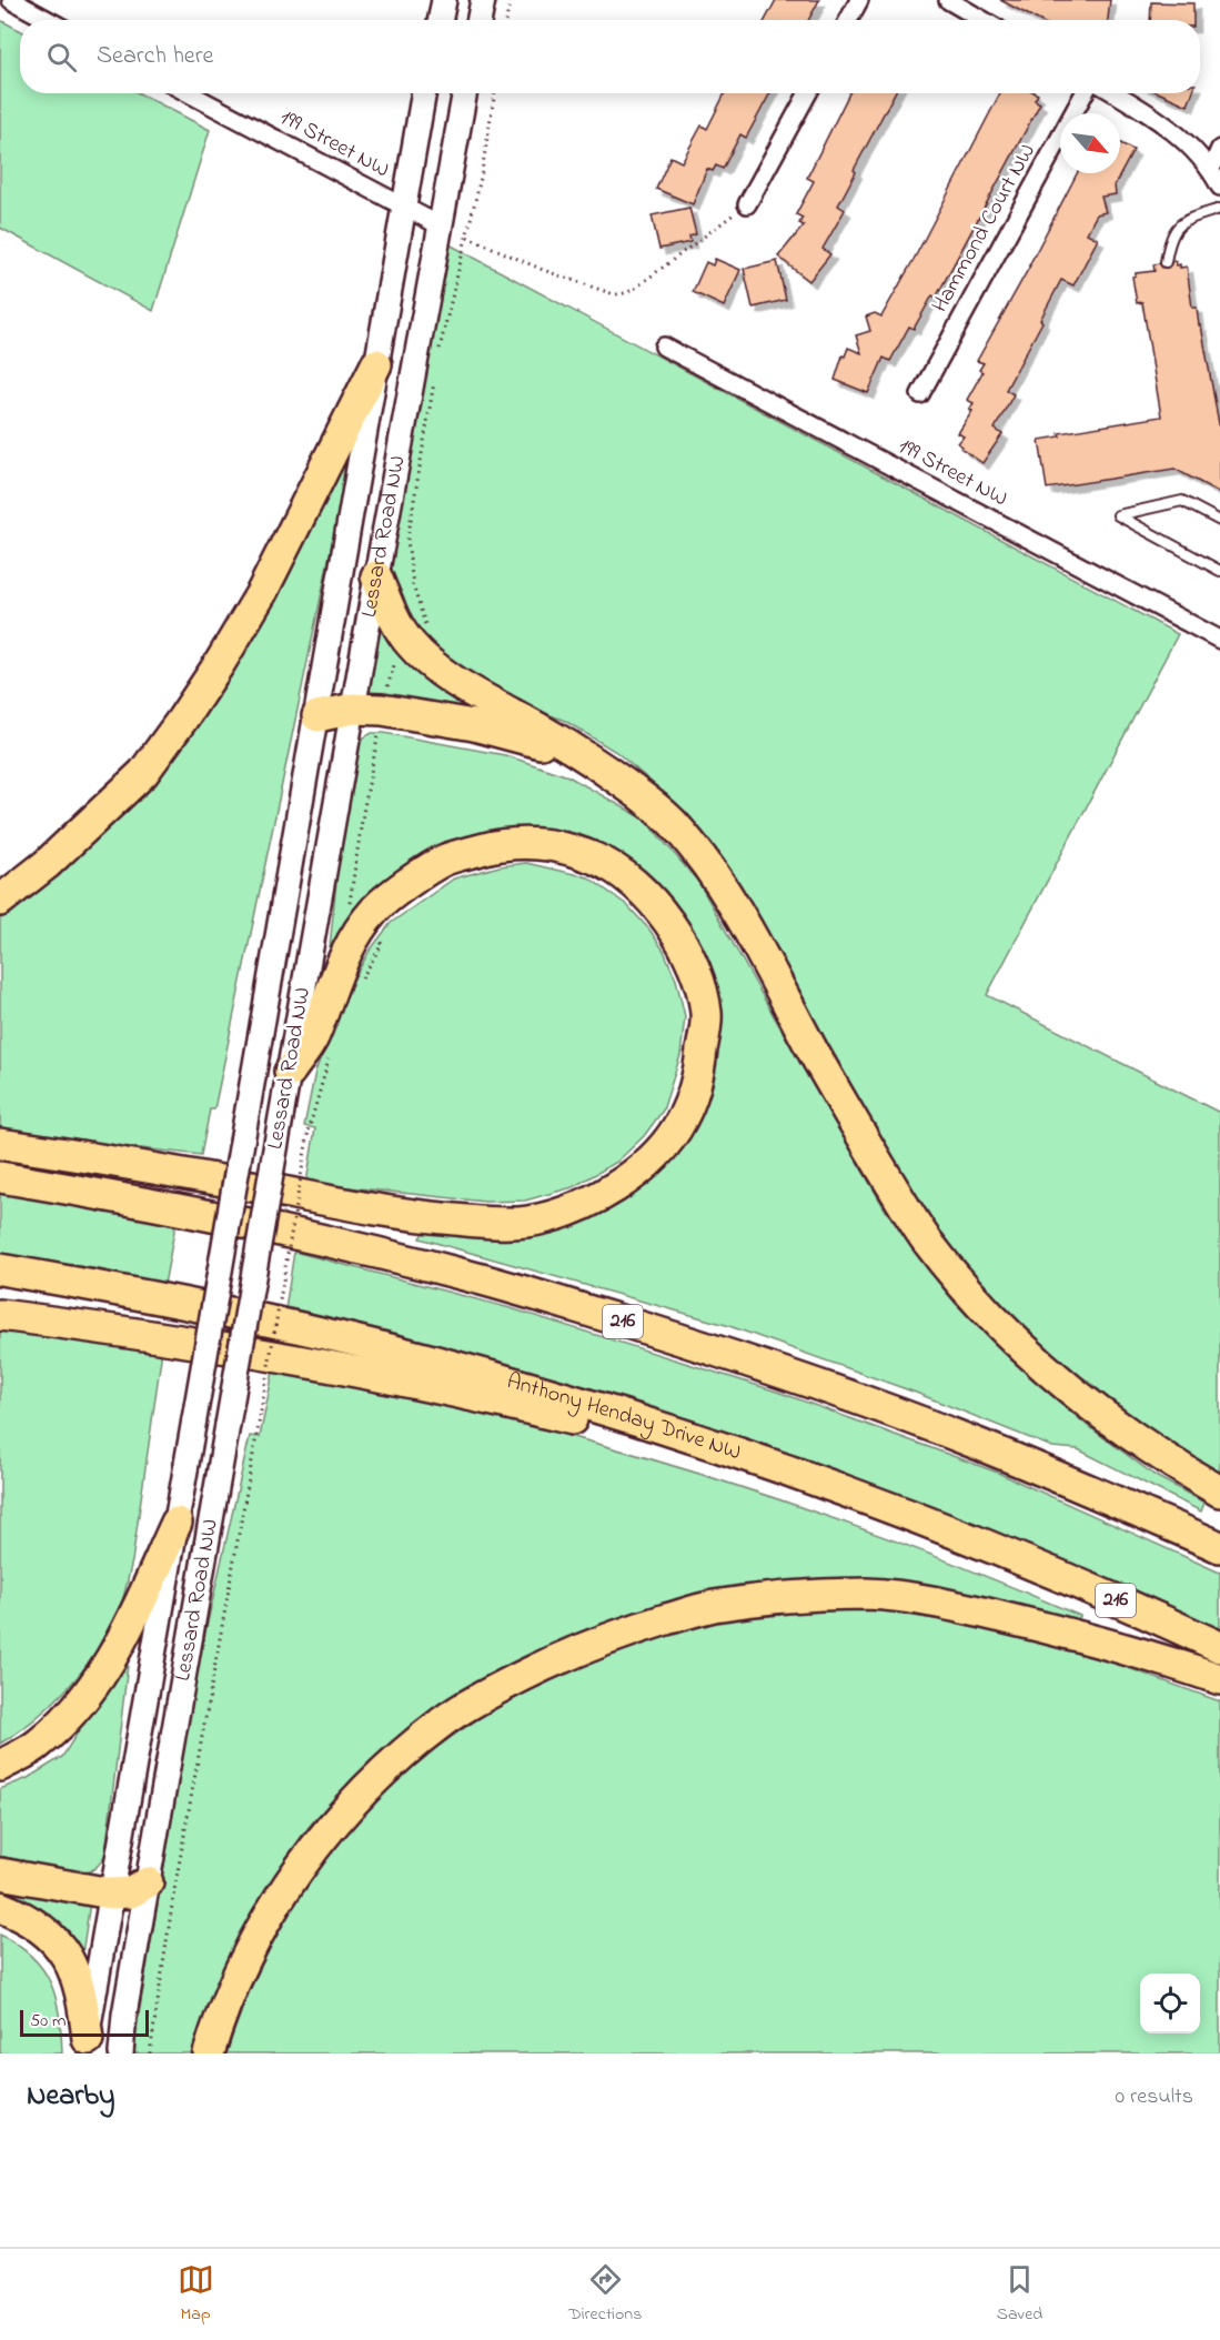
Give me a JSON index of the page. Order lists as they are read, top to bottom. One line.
{"streets":{"highway":["216","Anthony Henday Drive NW"],"main road":["Lessard Road NW"],"street":["199 Street NW","Hammond Court NW"]},"crossings":[["199 Street NW","Lessard Road NW"]],"scale_bar":"50 m","north":"bottom right","page":{"search":"Search here","scale":"50 m","heading":["Nearby","0 results"],"nav":["Map","Directions","Saved"]}}
